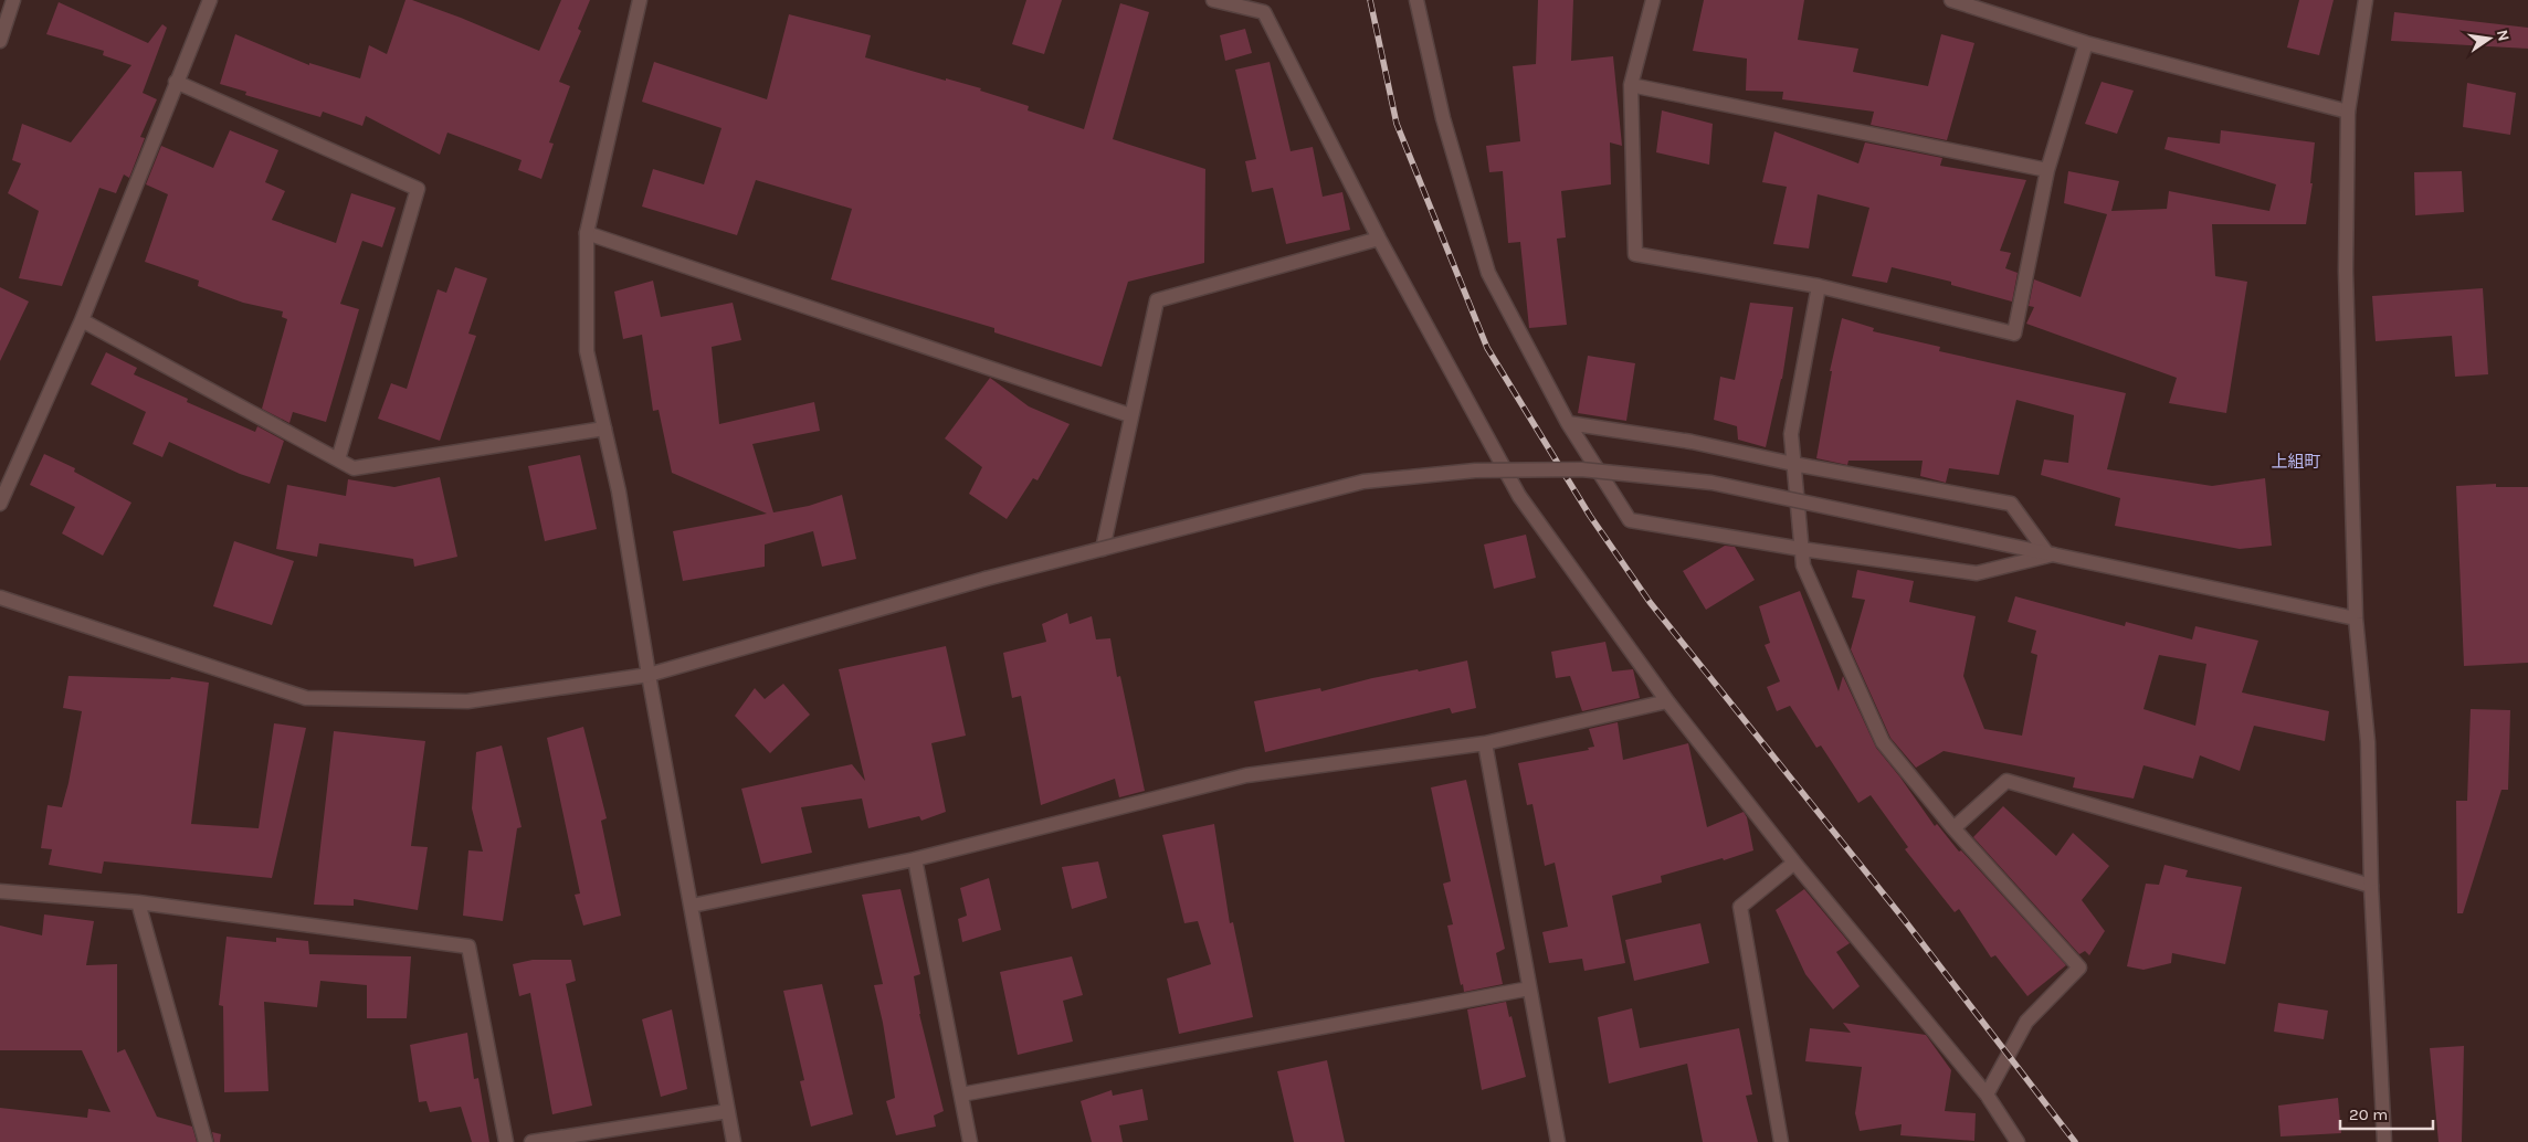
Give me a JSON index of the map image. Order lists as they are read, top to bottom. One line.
{"districts":["上組町"],"scale_bar":"20 m","north":"right"}
